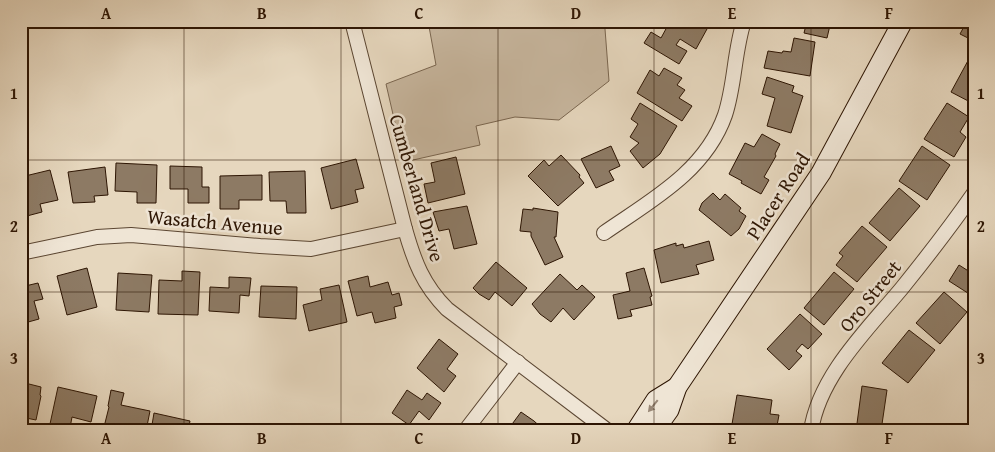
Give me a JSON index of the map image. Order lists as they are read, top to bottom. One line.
{"streets":{"main road":["Placer Road"],"street":["Cumberland Drive","Wasatch Avenue","Oro Street"]},"crossings":[["Cumberland Drive","Wasatch Avenue"]],"grid":{"columns":["A","B","C","D","E","F"],"rows":["1","2","3"]}}
